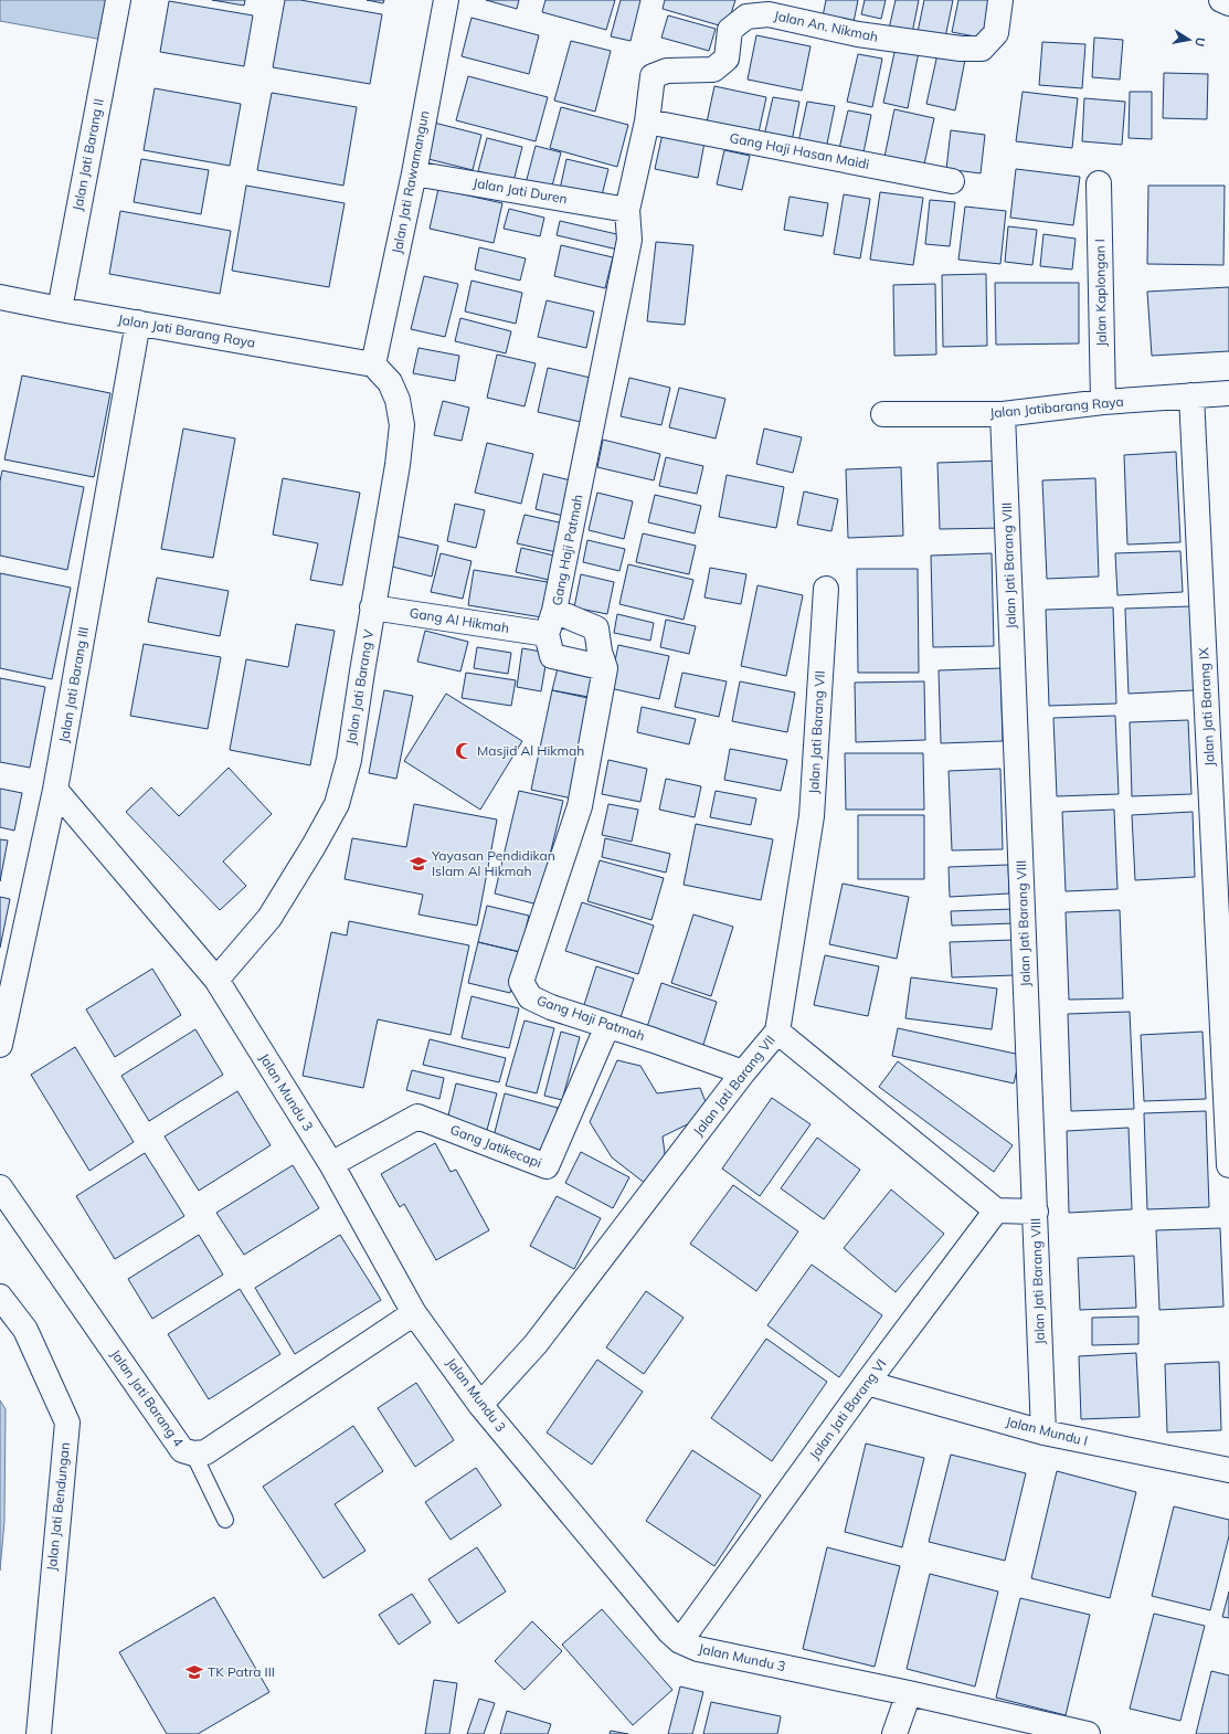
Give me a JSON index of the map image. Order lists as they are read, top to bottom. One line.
{"streets":{"street":["Jalan An. Nikmah","Gang Haji Hasan Maidi","Jalan Jati Barang II","Jalan Jati Rawamangun","Jalan Jati Duren","Jalan Kaplongan I","Jalan Jati Barang Raya","Jalan Jatibarang Raya","Gang Haji Patmah","Jalan Jati Barang VIII","Gang Al Hikmah","Jalan Jati Barang III","Jalan Jati Barang V","Jalan Jati Barang IX","Jalan Jati Barang VII","Jalan Mundu 3","Gang Jatikecapi","Jalan Jati Barang 4","Jalan Jati Barang VI","Jalan Mundu I","Jalan Jati Bendungan"]},"crossings":[["Jalan An. Nikmah","Gang Haji Hasan Maidi"],["Jalan An. Nikmah","Jalan Jati Duren"],["Jalan An. Nikmah","Gang Haji Patmah"],["Jalan Jati Barang II","Jalan Jati Barang Raya"],["Jalan Jati Rawamangun","Jalan Jati Duren"],["Jalan Jati Rawamangun","Jalan Jati Barang Raya"],["Jalan Jati Rawamangun","Jalan Jati Barang V"],["Jalan Jati Duren","Gang Haji Patmah"],["Jalan Kaplongan I","Jalan Jatibarang Raya"],["Jalan Jati Barang Raya","Jalan Jati Barang III"],["Jalan Jati Barang Raya","Jalan Jati Barang V"],["Jalan Jatibarang Raya","Jalan Jati Barang VIII"],["Jalan Jatibarang Raya","Jalan Jati Barang IX"],["Gang Haji Patmah","Jalan Jati Barang VII"],["Gang Haji Patmah","Gang Jatikecapi"],["Jalan Jati Barang VIII","Jalan Mundu I"],["Gang Al Hikmah","Jalan Jati Barang V"],["Jalan Jati Barang III","Jalan Mundu 3"],["Jalan Jati Barang V","Jalan Mundu 3"],["Jalan Jati Barang VII","Jalan Mundu 3"],["Jalan Mundu 3","Gang Jatikecapi"],["Jalan Mundu 3","Jalan Jati Barang 4"],["Jalan Mundu 3","Jalan Jati Barang VI"],["Jalan Jati Barang VI","Jalan Mundu I"]],"places":{"mosque":["Masjid Al Hikmah"],"school or university":["Yayasan Pendidikan Islam Al Hikmah","TK Patra III"]},"north":"right"}
